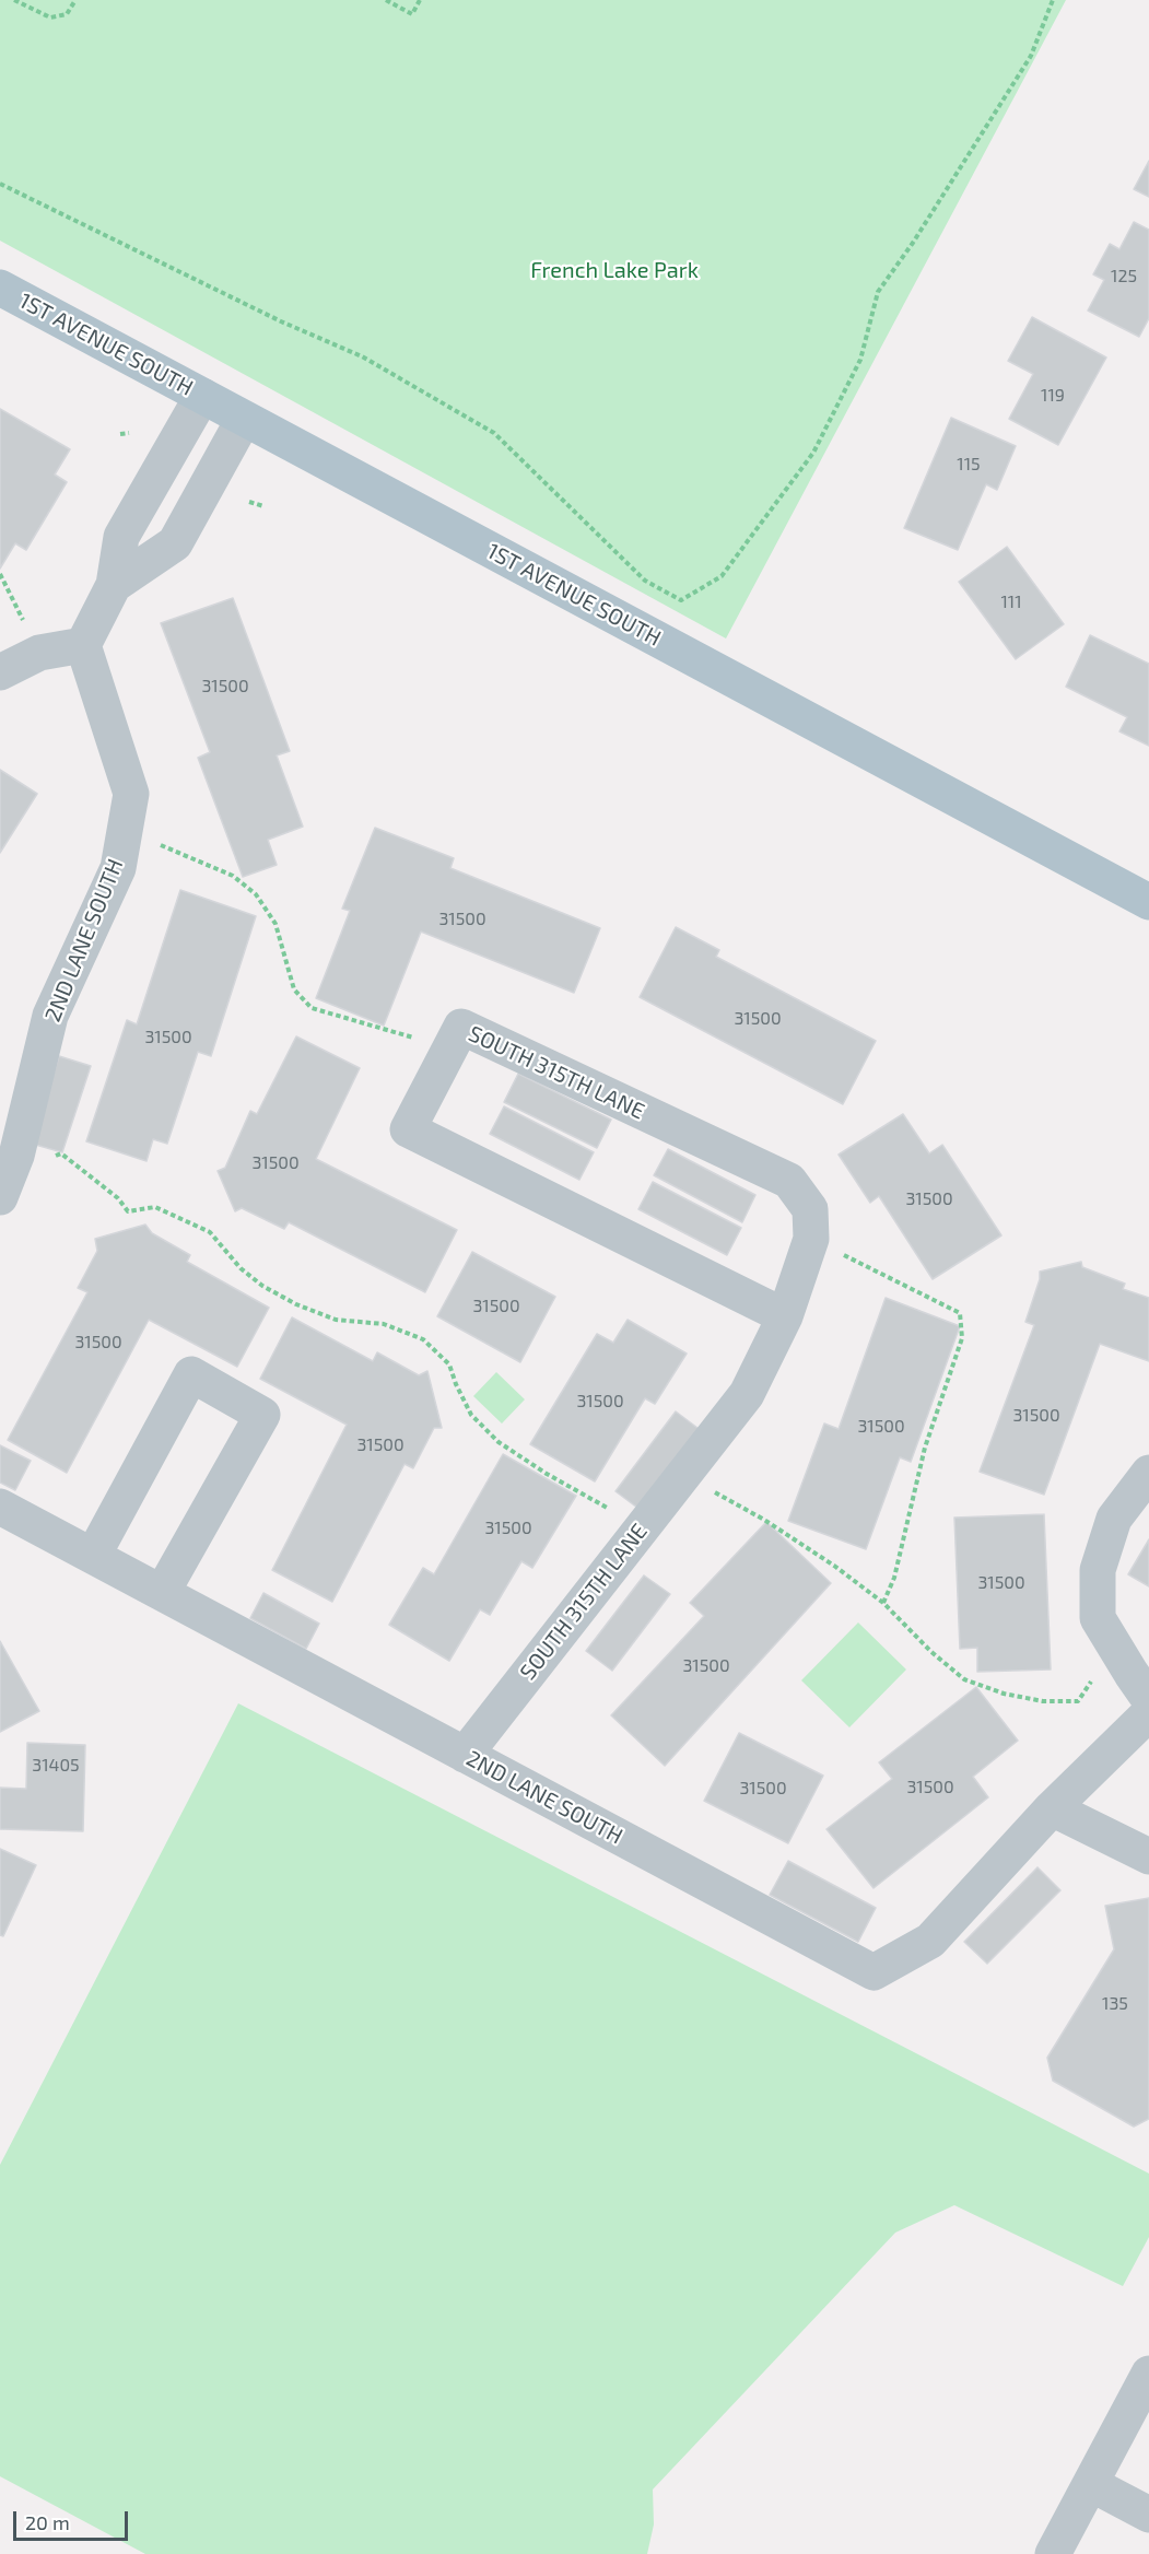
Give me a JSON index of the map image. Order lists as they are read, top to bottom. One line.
{"streets":{"main road":["1ST AVENUE SOUTH"],"street":["2ND LANE SOUTH","SOUTH 315TH LANE"]},"crossings":[["2ND LANE SOUTH","SOUTH 315TH LANE"]],"parks":["French Lake Park"],"house_numbers":["125","119","115","111","31500","31500","31500","31500","31500","31500","31500","31500","31500","31500","31500","31500","31500","31500","31500","31405","31500","31500","135"],"scale_bar":"20 m"}
